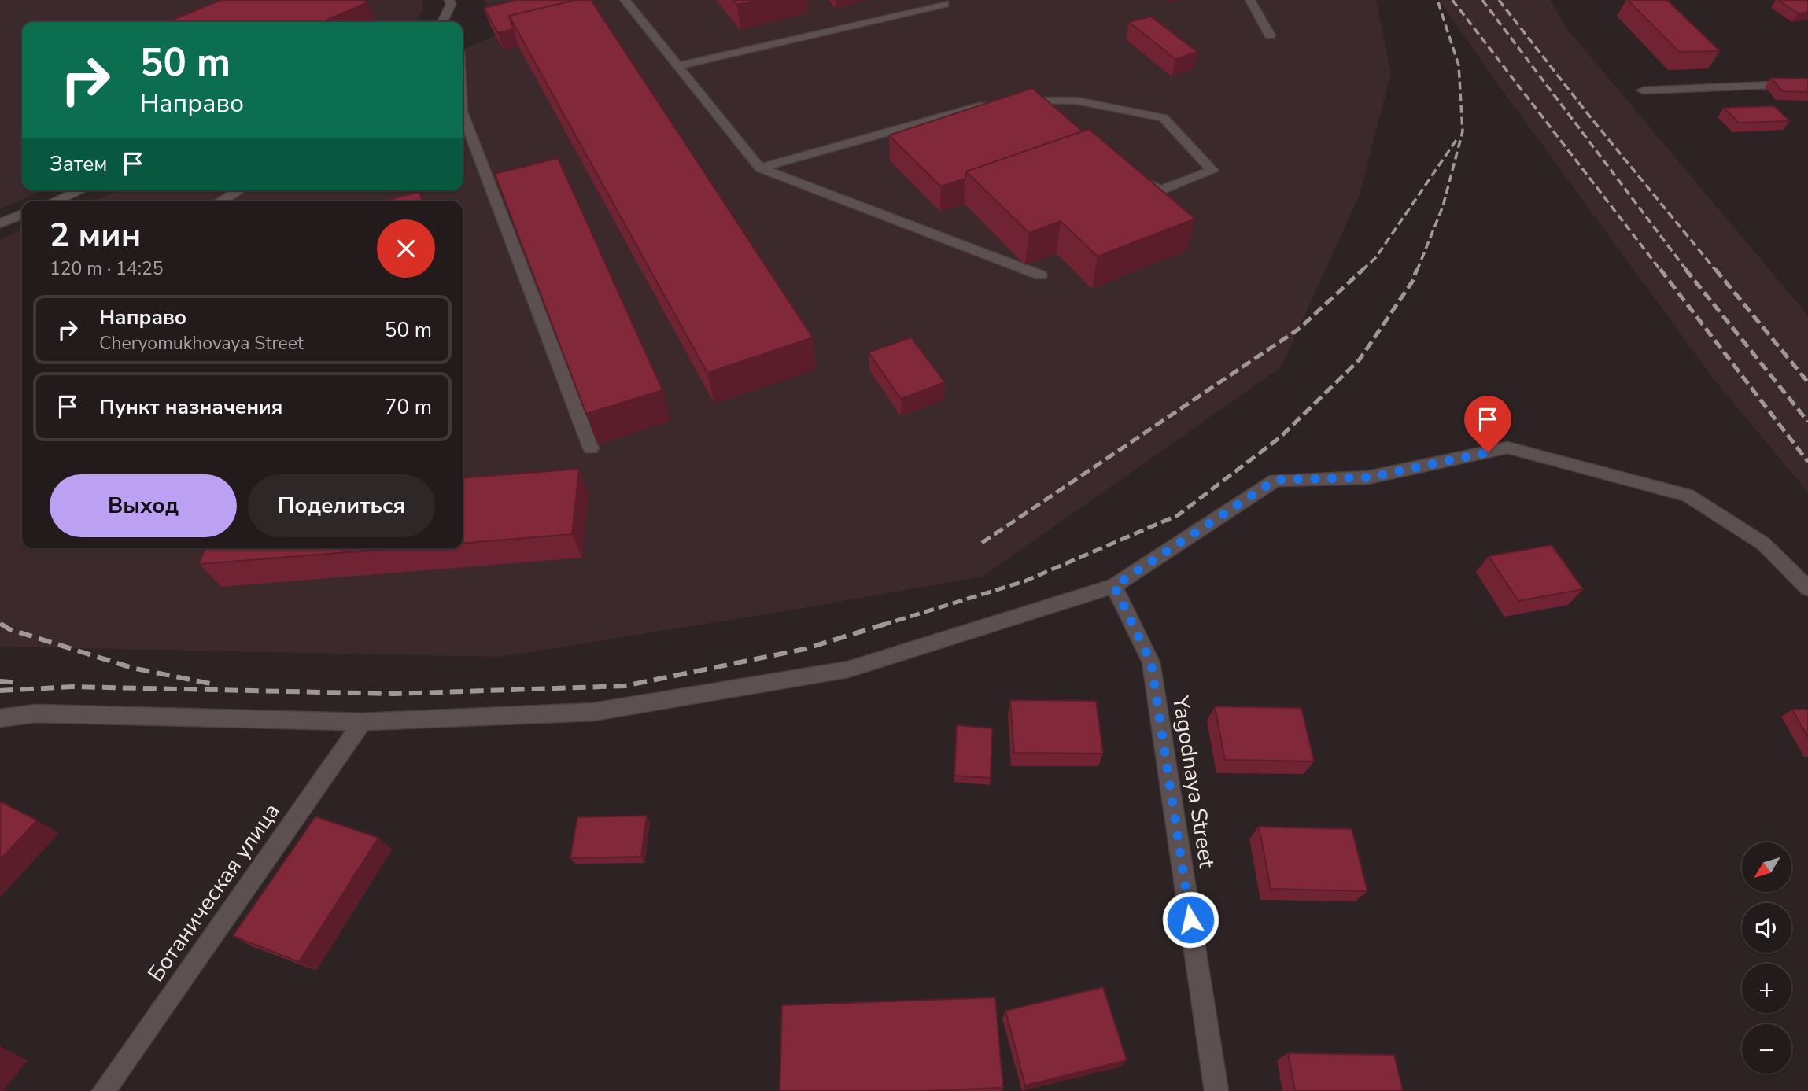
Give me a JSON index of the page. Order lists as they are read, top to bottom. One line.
{"streets":{"street":["Yagodnaya Street","Ботаническая улица"]},"north":"bottom left","page":{"turn":["50 m","Направо"],"then":"Затем","heading":["2 мин","120 m · 14:25"],"list":[{"name":"Направо","note":"Cheryomukhovaya Street","value":"50 m"},{"name":"Пункт назначения","value":"70 m"}],"buttons":["Выход","Поделиться"],"map_buttons":["+","−"]}}
